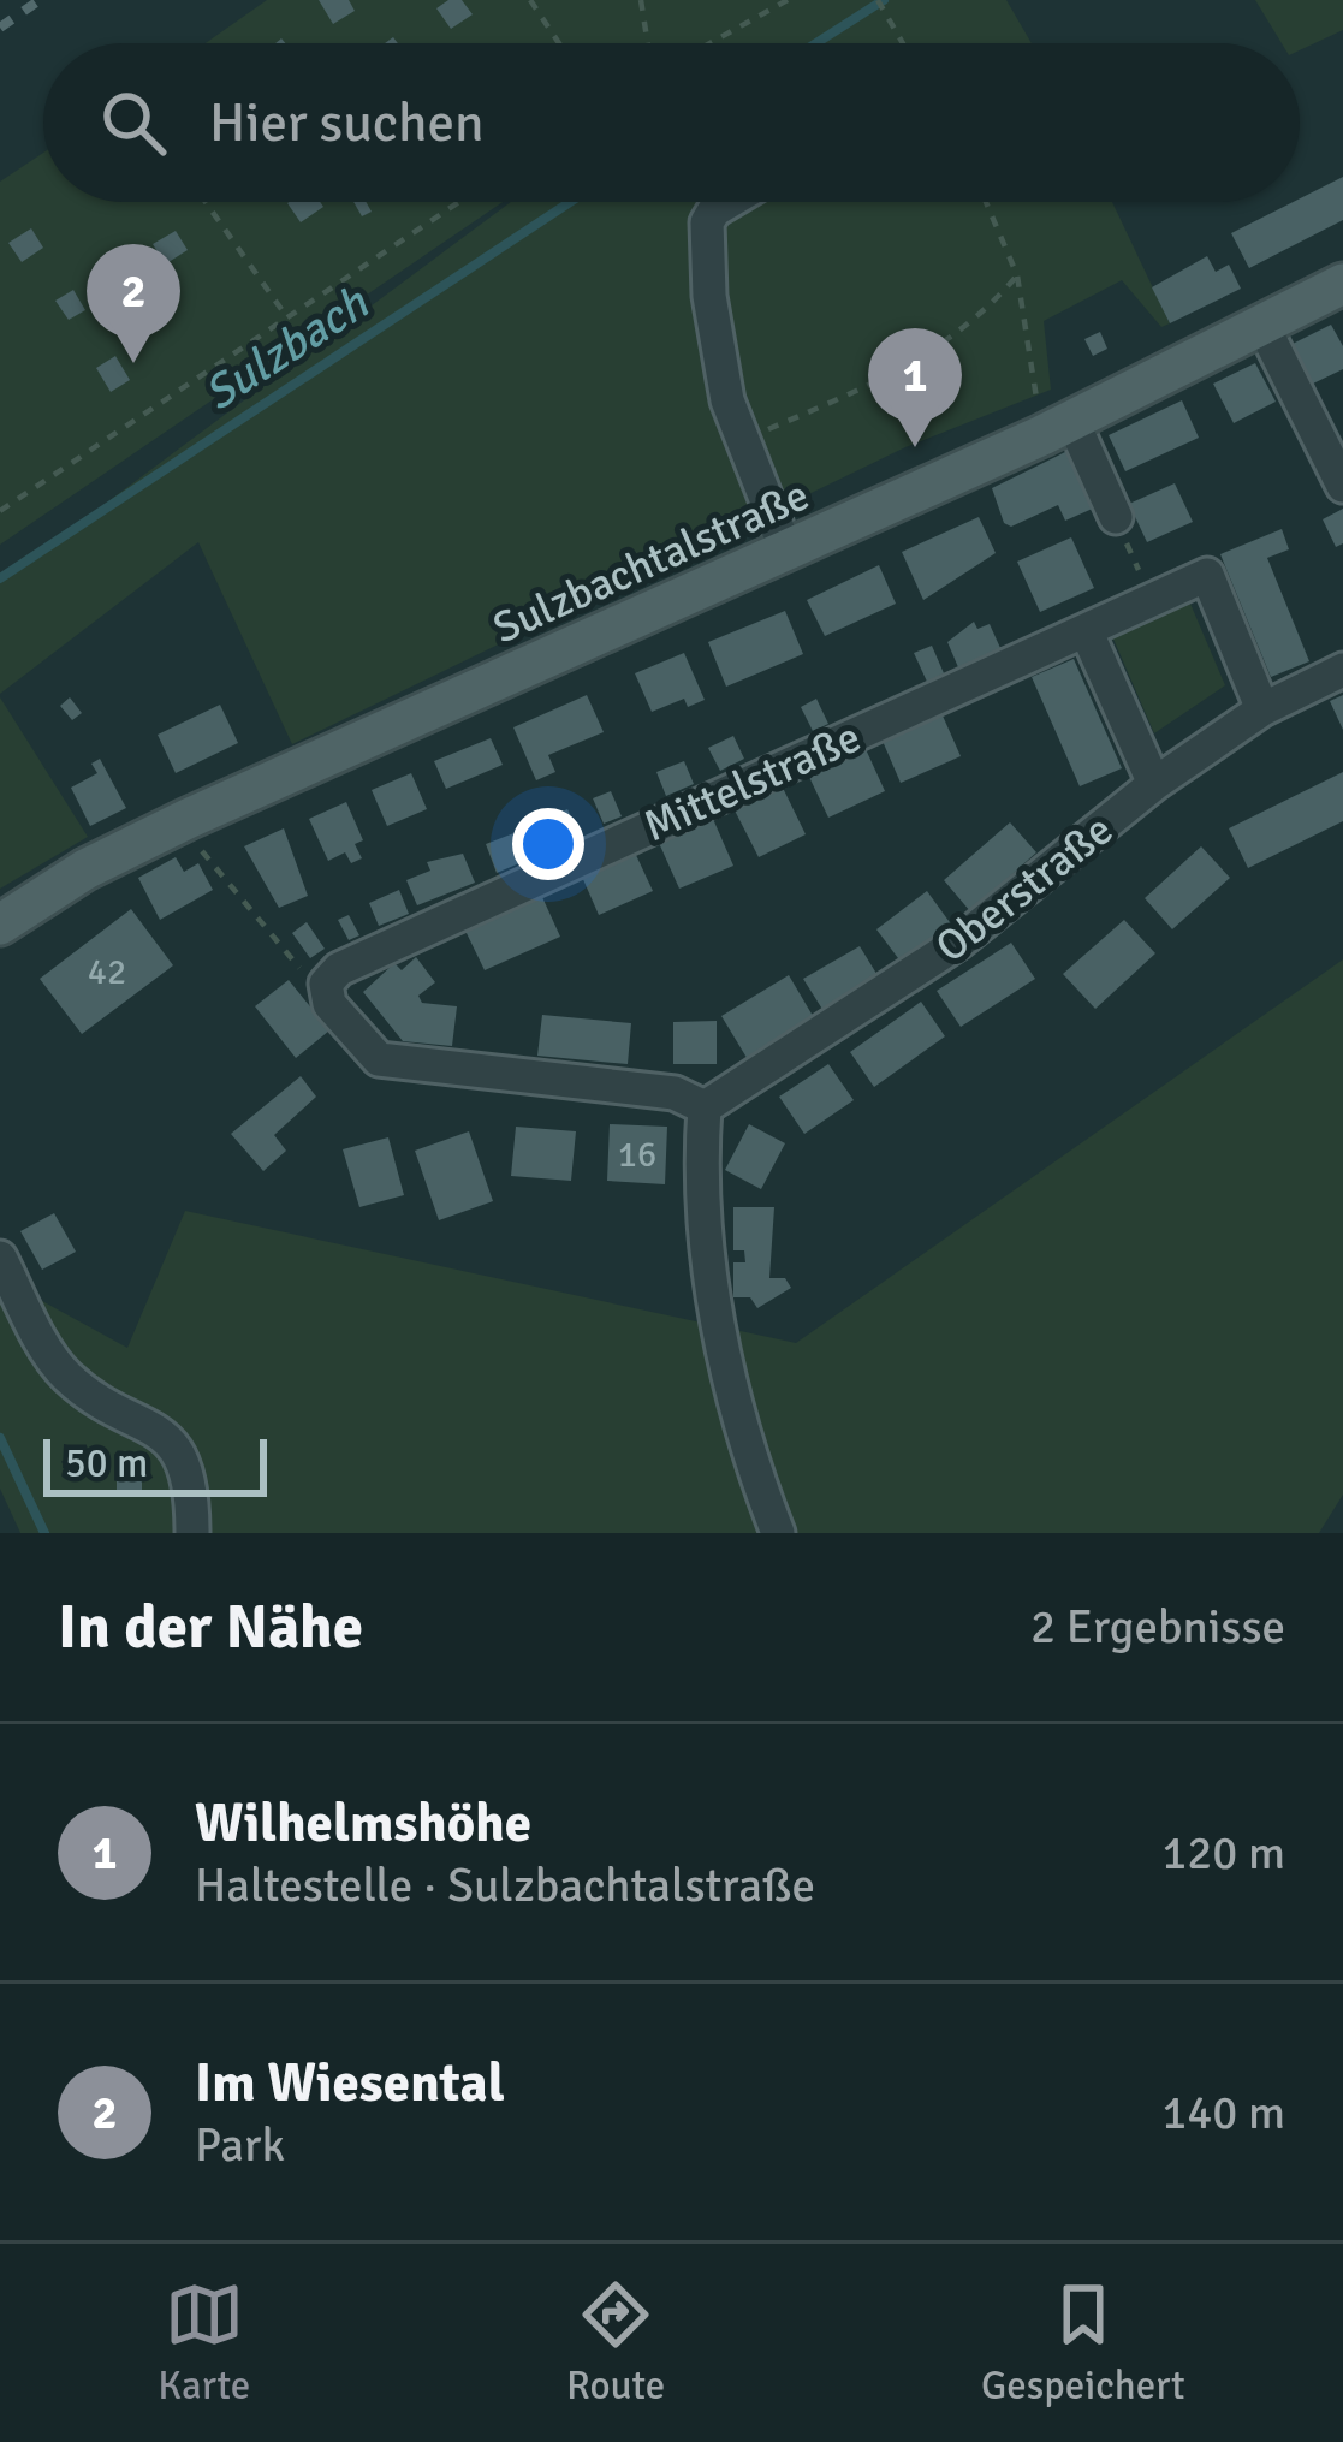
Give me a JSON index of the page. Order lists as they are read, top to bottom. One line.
{"streets":{"main road":["Sulzbachtalstraße"],"street":["Mittelstraße","Oberstraße"]},"crossings":[["Mittelstraße","Oberstraße"]],"water":["Sulzbach"],"house_numbers":["42","16"],"scale_bar":"50 m","page":{"search":"Hier suchen","pins":["2","1"],"scale":"50 m","heading":["In der Nähe","2 Ergebnisse"],"list":[{"mark":"1","name":"Wilhelmshöhe","note":"Haltestelle · Sulzbachtalstraße","value":"120 m"},{"mark":"2","name":"Im Wiesental","note":"Park","value":"140 m"}],"nav":["Karte","Route","Gespeichert"]}}
